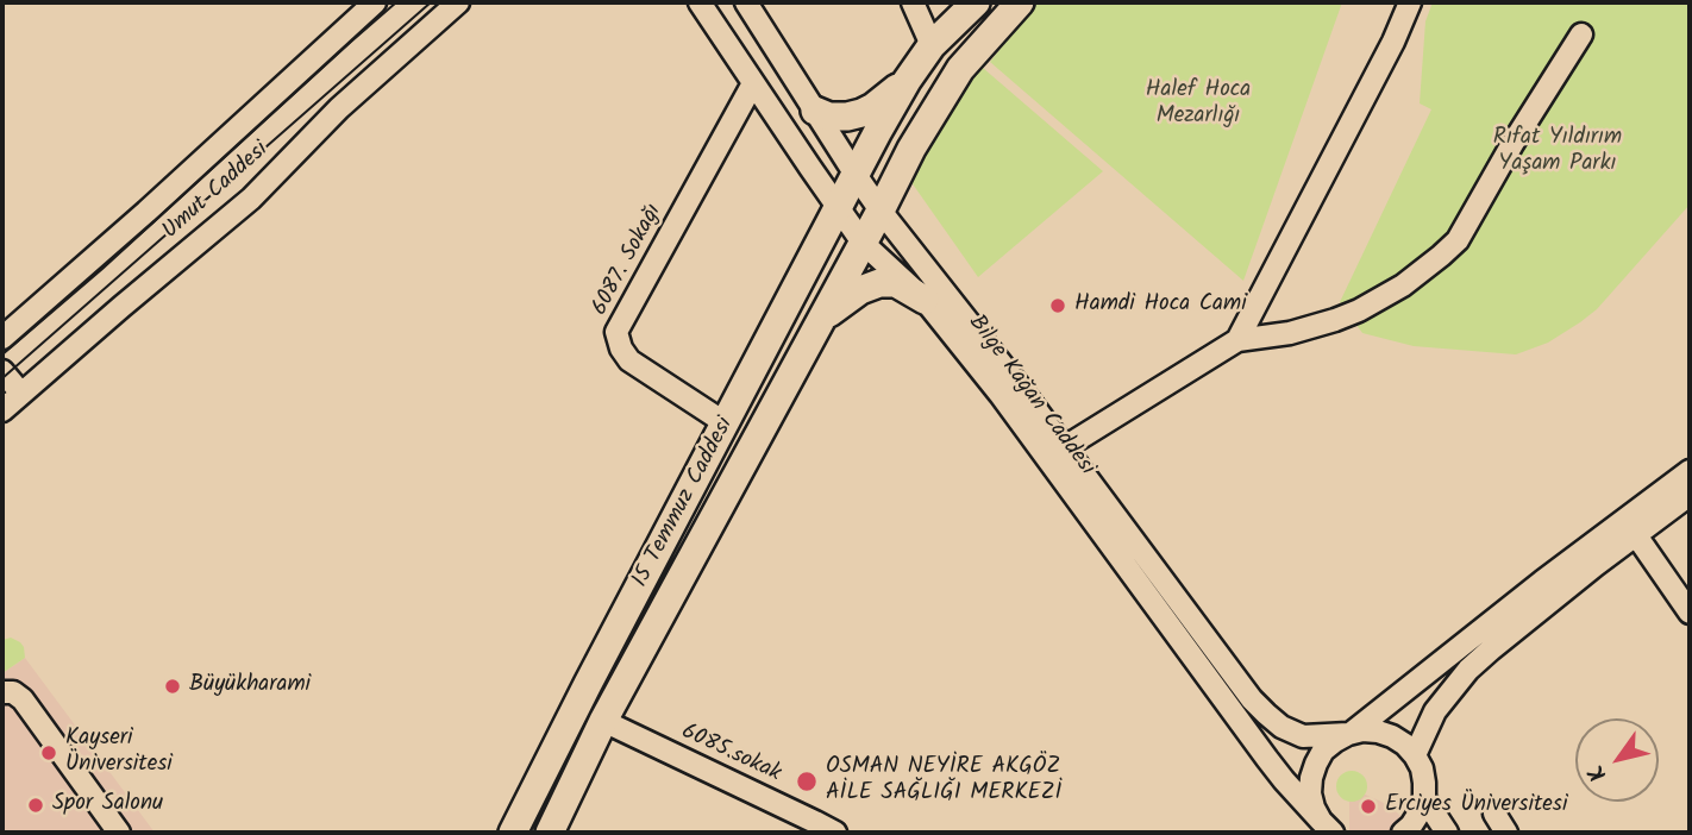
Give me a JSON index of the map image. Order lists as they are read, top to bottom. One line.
{"streets":{"main road":["15 Temmuz Caddesi"],"street":["Umut Caddesi","6087. Sokağı","Bilge Kağan Caddesi","6085.sokak"]},"crossings":[["6087. Sokağı","Bilge Kağan Caddesi"],["6087. Sokağı","15 Temmuz Caddesi"],["Bilge Kağan Caddesi","15 Temmuz Caddesi"],["15 Temmuz Caddesi","6085.sokak"]],"parks":["Halef Hoca Mezarlığı","Rıfat Yıldırım Yaşam Parkı"],"places":["Hamdi Hoca Cami","Büyükharami","Kayseri Üniversitesi","OSMAN NEYİRE AKGÖZ AİLE SAĞLIĞI MERKEZİ","Spor Salonu","Erciyes Üniversitesi"],"north":"bottom left"}
